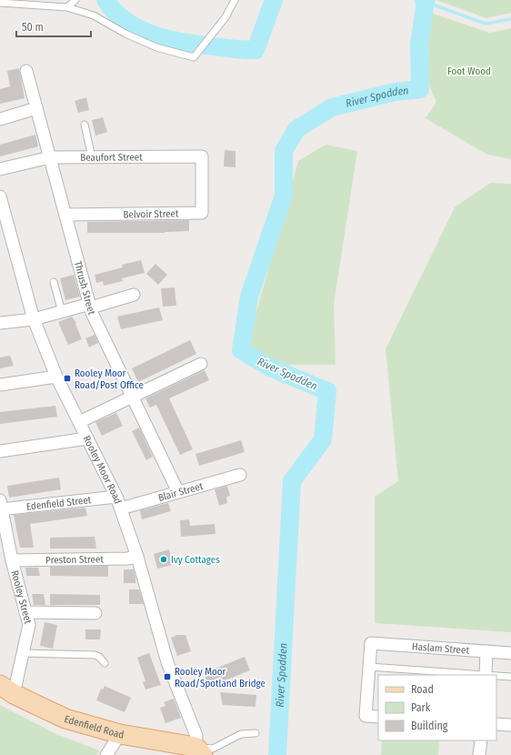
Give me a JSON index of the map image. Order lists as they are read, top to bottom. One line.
{"streets":{"main road":["Edenfield Road"],"street":["Beaufort Street","Belvoir Street","Thrush Street","Rooley Moor Road","Blair Street","Edenfield Street","Preston Street","Rooley Street","Haslam Street"]},"crossings":[["Beaufort Street","Belvoir Street"],["Beaufort Street","Thrush Street"],["Belvoir Street","Thrush Street"],["Thrush Street","Blair Street"],["Rooley Moor Road","Blair Street"],["Rooley Moor Road","Edenfield Street"],["Rooley Moor Road","Preston Street"],["Rooley Moor Road","Edenfield Road"],["Edenfield Street","Rooley Street"],["Preston Street","Rooley Street"],["Rooley Street","Edenfield Road"]],"water":["River Spodden"],"parks":["Foot Wood"],"places":{"transit":["Rooley Moor Road/Post Office","Rooley Moor Road/Spotland Bridge"],"other":["Ivy Cottages"]},"legend":["Road","Park","Building"],"scale_bar":"50 m"}
